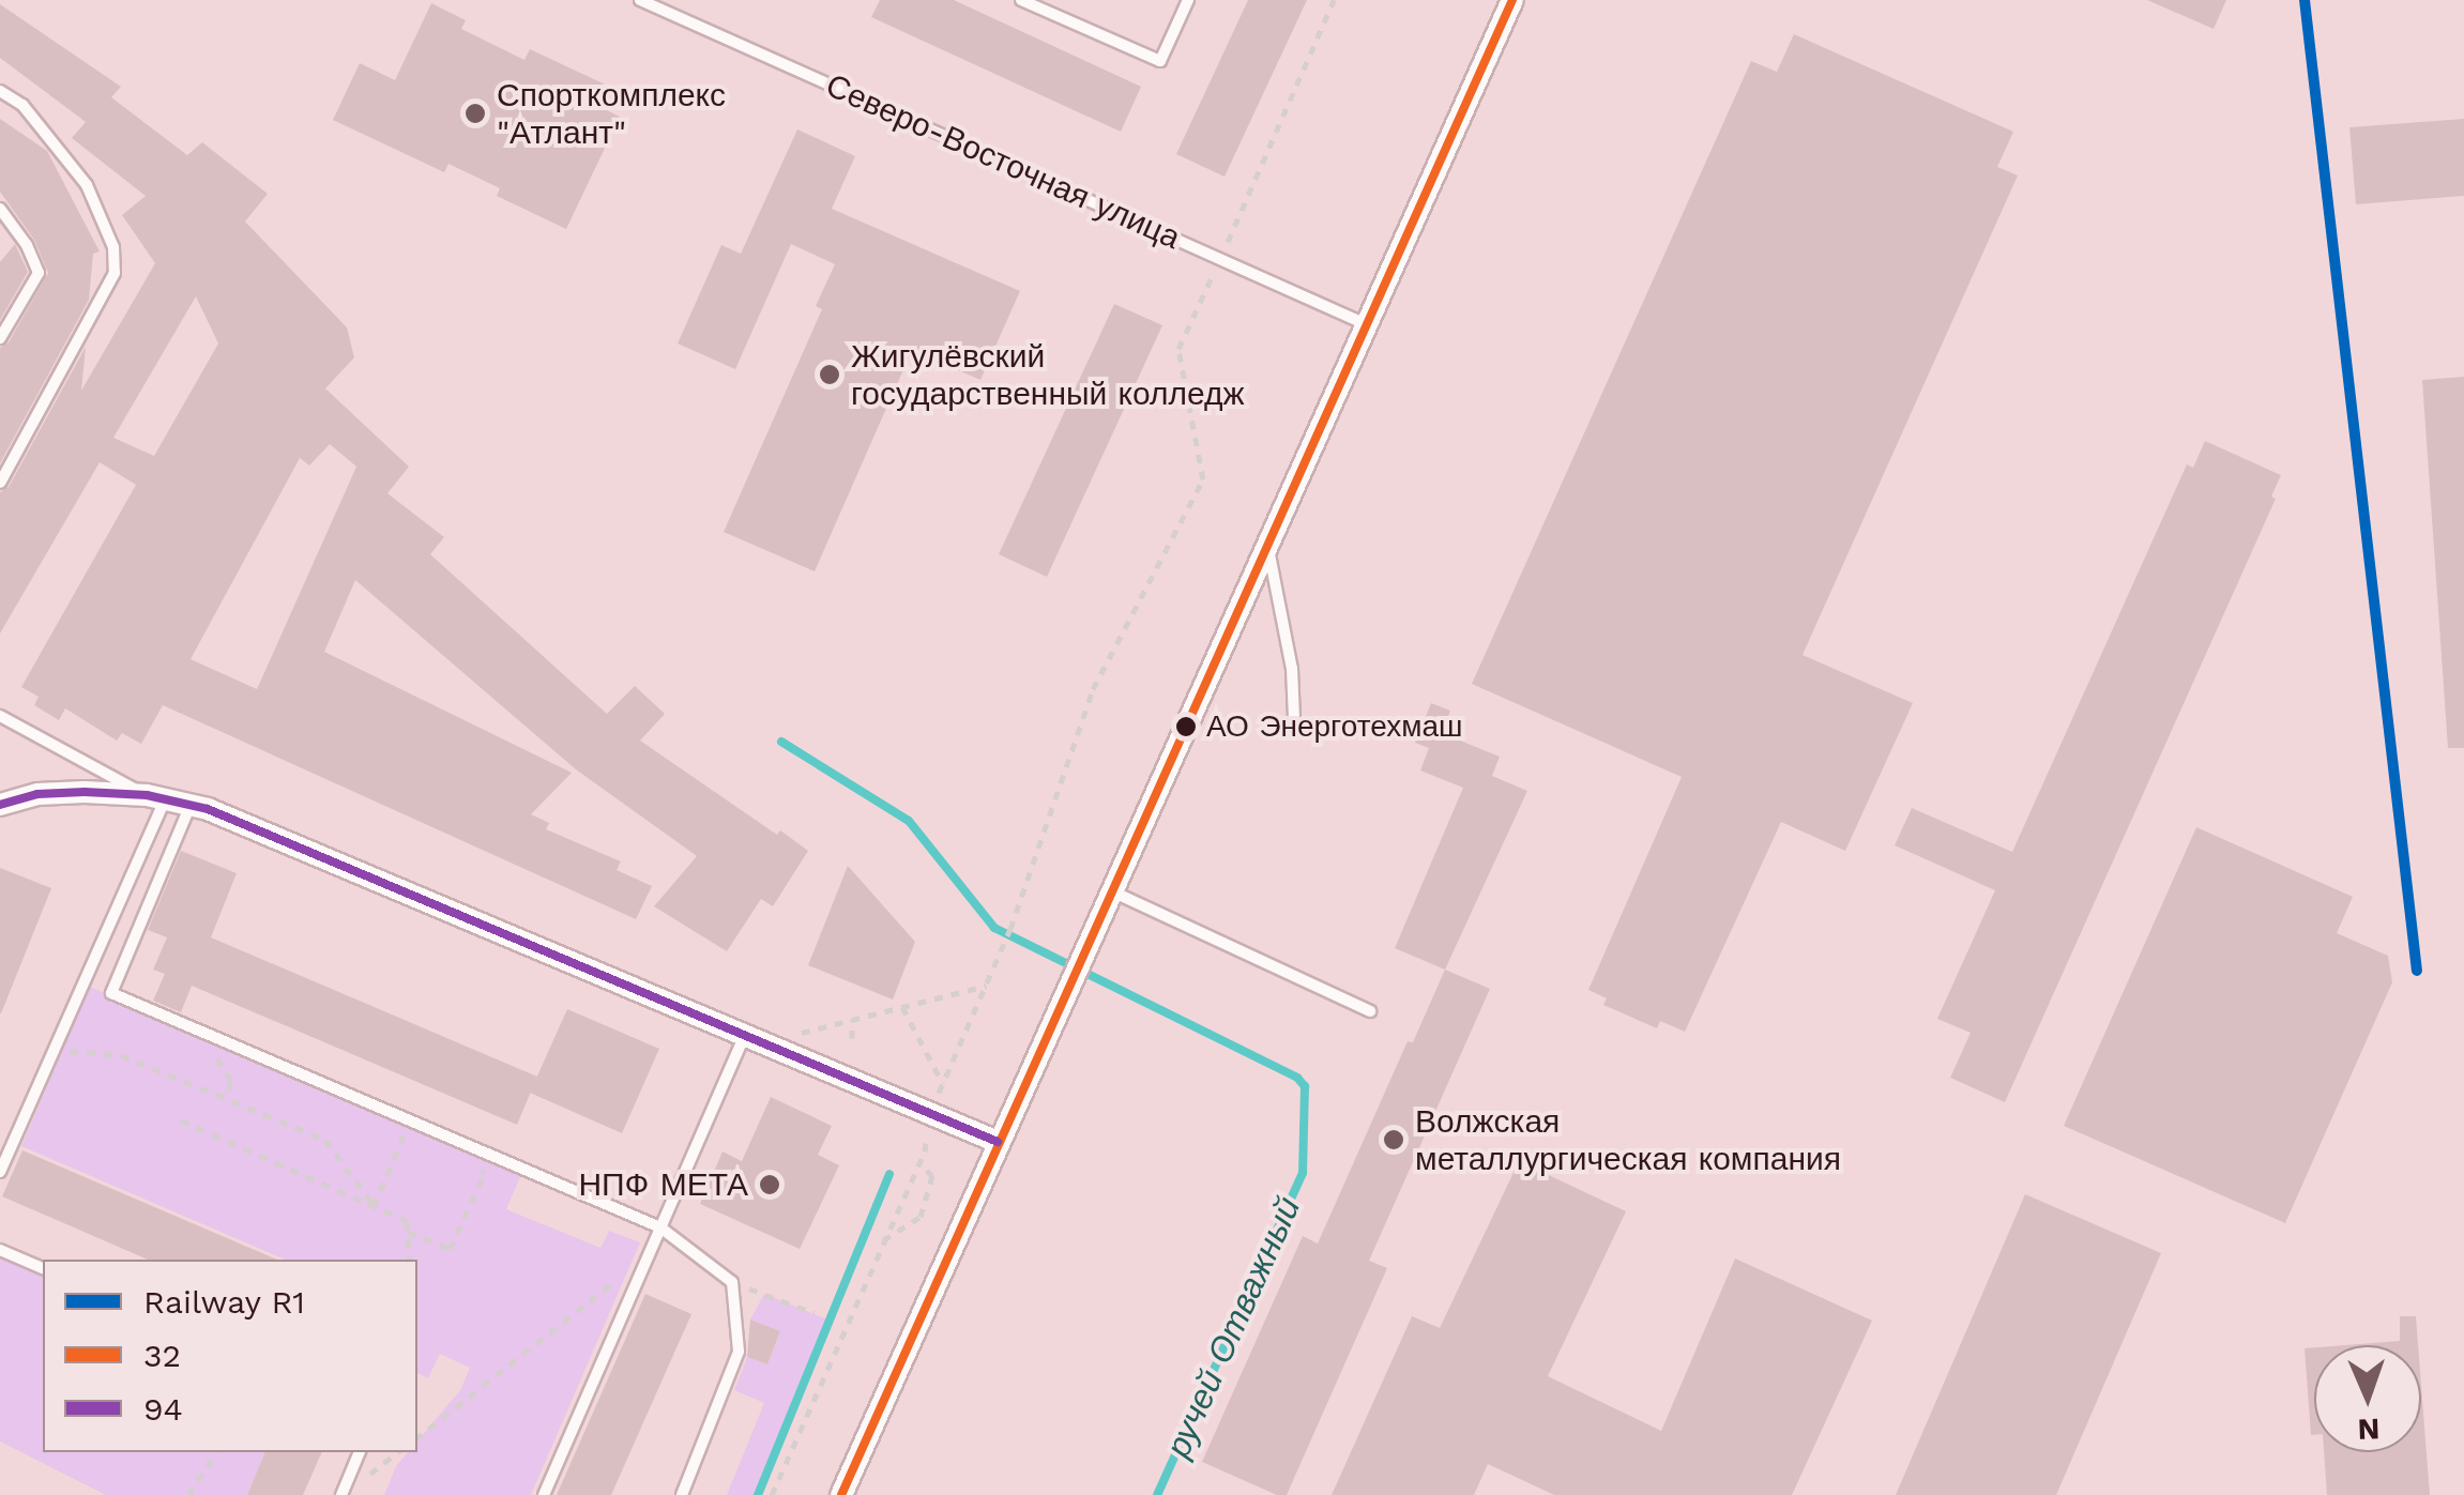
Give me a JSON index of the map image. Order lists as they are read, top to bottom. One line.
{"streets":{"lane":["Северо-Восточная улица"]},"water":["ручей Отважный"],"places":["Спорткомплекс \"Атлант\"","Жигулёвский государственный колледж","АО Энерготехмаш","Волжская металлургическая компания","НПФ МЕТА"],"lines":["rail line R1","transit line 32","transit line 94"],"legend":["Railway R1","32","94"],"north":"bottom"}
